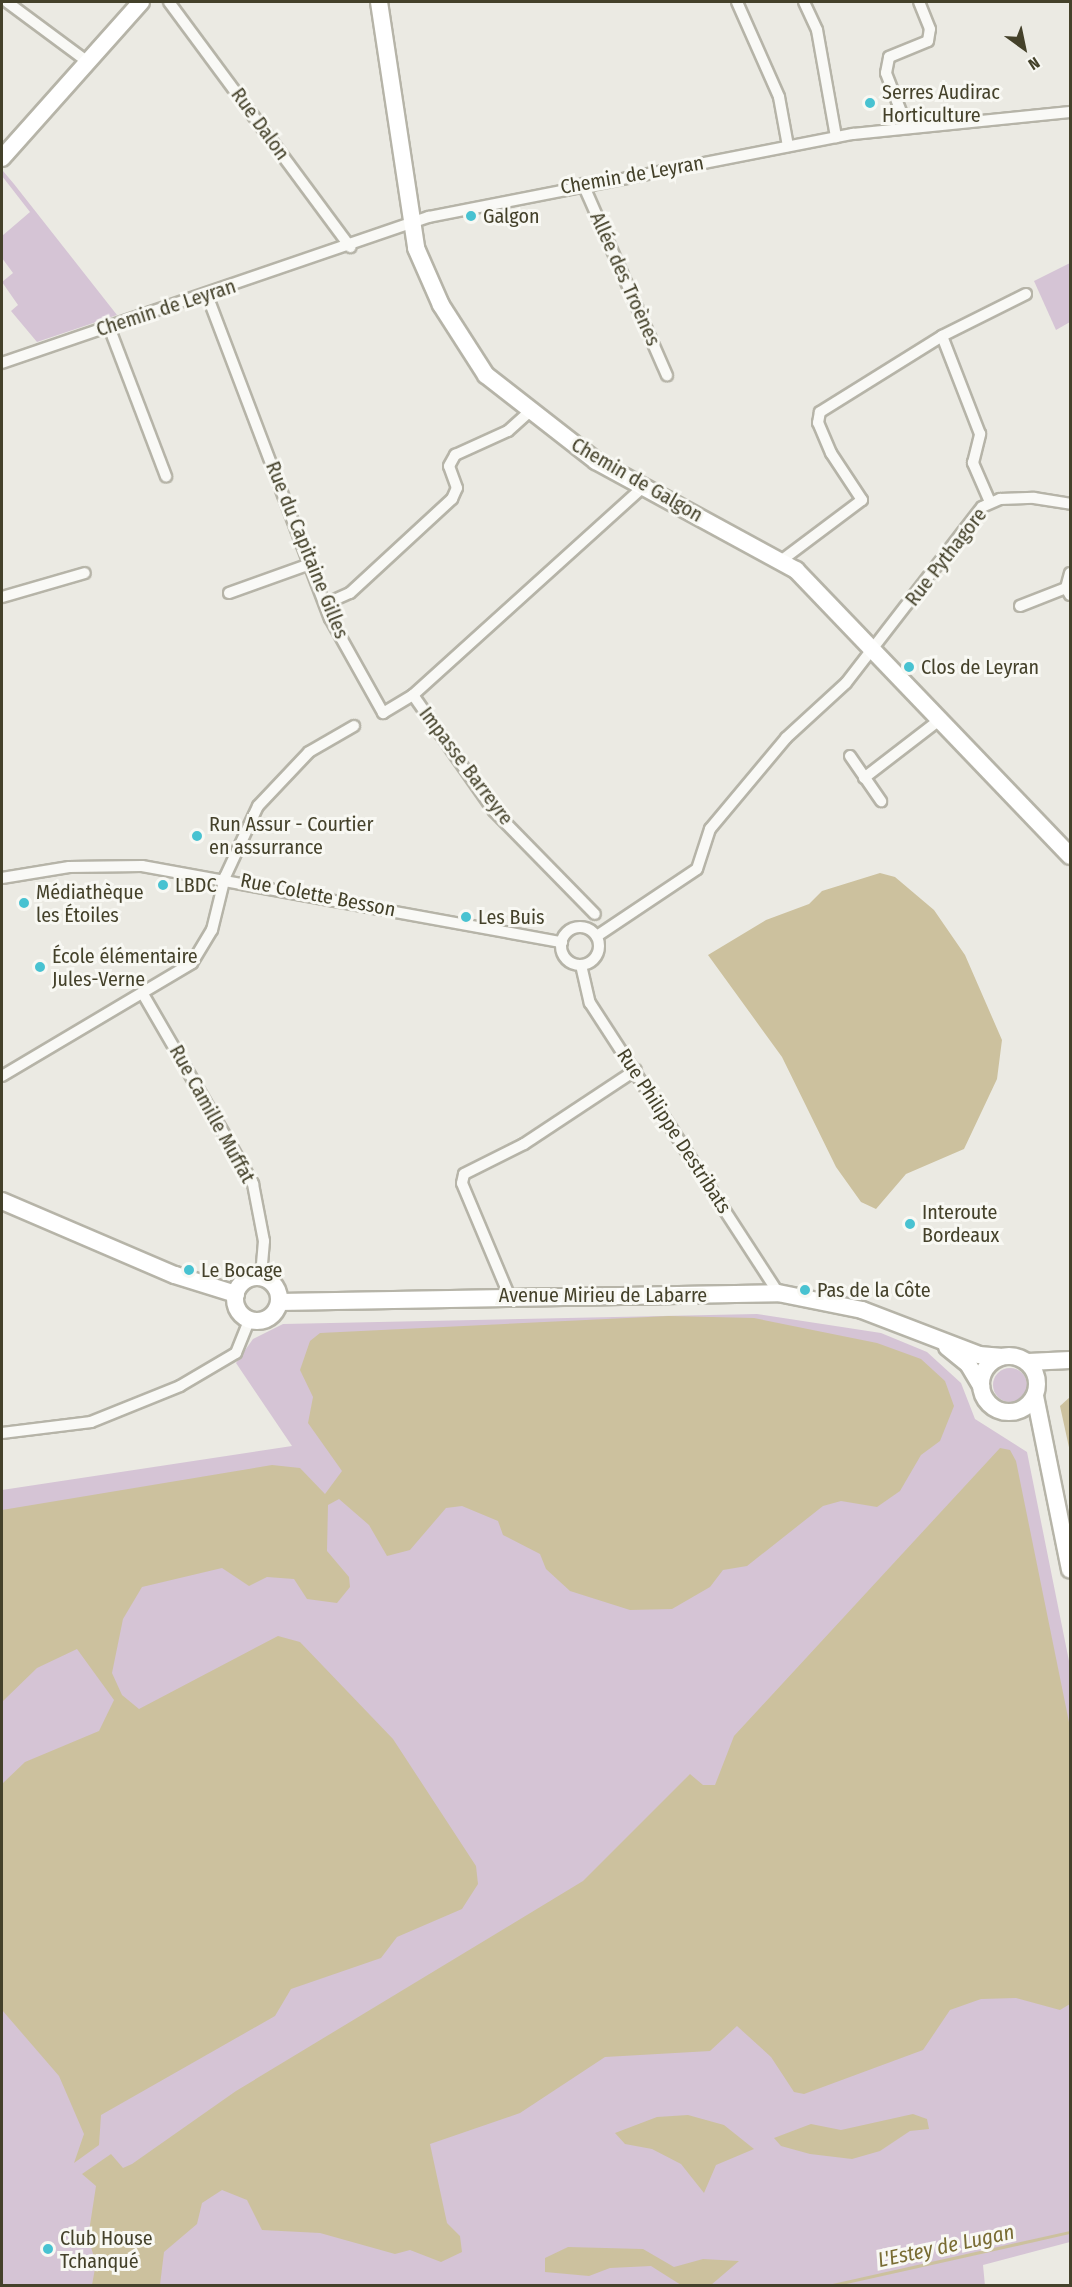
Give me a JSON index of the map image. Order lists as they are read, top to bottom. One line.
{"streets":{"main road":["Chemin de Galgon","Avenue Mirieu de Labarre"],"street":["Rue Dalon","Chemin de Leyran","Allée des Troènes","Rue du Capitaine Gilles","Rue Pythagore","Impasse Barreyre","Rue Colette Besson","Rue Camille Muffat","Rue Philippe Destribats"]},"crossings":[["Rue Dalon","Chemin de Leyran"],["Chemin de Leyran","Allée des Troènes"],["Chemin de Leyran","Chemin de Galgon"],["Chemin de Leyran","Rue du Capitaine Gilles"],["Chemin de Galgon","Rue du Capitaine Gilles"],["Chemin de Galgon","Rue Pythagore"],["Rue du Capitaine Gilles","Impasse Barreyre"],["Rue Pythagore","Rue Colette Besson"],["Rue Pythagore","Rue Philippe Destribats"],["Rue Colette Besson","Rue Philippe Destribats"],["Rue Camille Muffat","Avenue Mirieu de Labarre"],["Rue Philippe Destribats","Avenue Mirieu de Labarre"]],"water":["L'Estey de Lugan"],"places":["Serres Audirac Horticulture","Galgon","Clos de Leyran","Run Assur - Courtier en assurrance","LBDC","Médiathèque les Étoiles","Les Buis","École élémentaire Jules-Verne","Interoute Bordeaux","Le Bocage","Pas de la Côte","Club House Tchanqué"],"north":"bottom right"}
